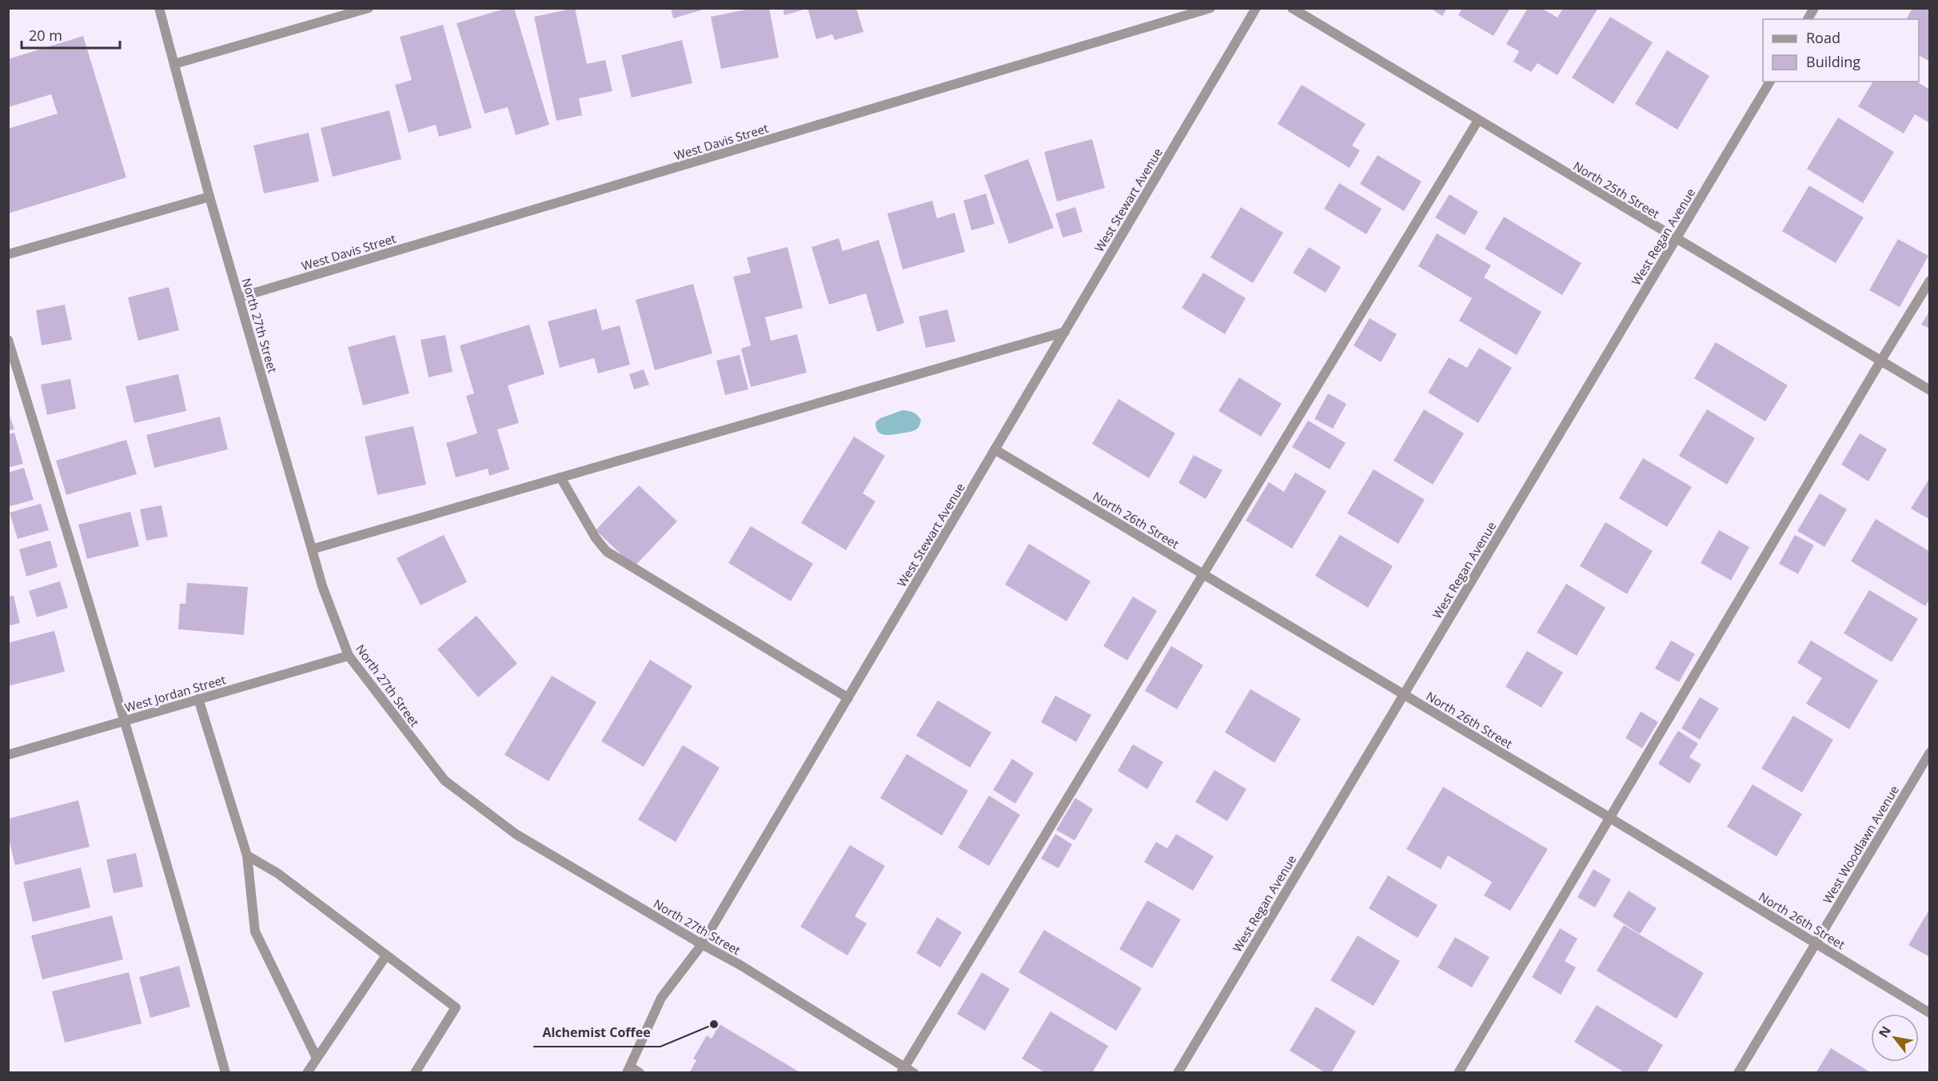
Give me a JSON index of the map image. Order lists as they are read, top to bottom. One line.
{"streets":{"street":["West Davis Street","North 25th Street","West Stewart Avenue","West Regan Avenue","North 27th Street","North 26th Street","West Jordan Street","West Woodlawn Avenue"]},"crossings":[["West Davis Street","North 27th Street"],["North 25th Street","West Regan Avenue"],["West Stewart Avenue","North 27th Street"],["West Stewart Avenue","North 26th Street"],["West Regan Avenue","North 26th Street"],["North 27th Street","West Jordan Street"],["North 26th Street","West Woodlawn Avenue"]],"places":["Alchemist Coffee"],"legend":["Road","Building"],"scale_bar":"20 m","north":"top left"}
